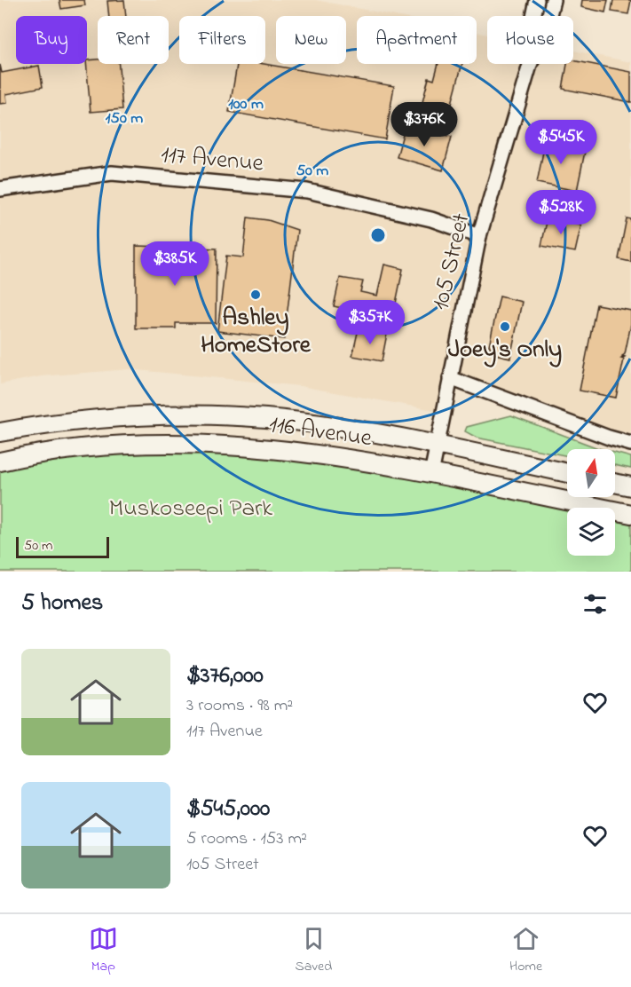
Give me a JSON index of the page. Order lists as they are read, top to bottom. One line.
{"streets":{"main road":["116 Avenue"],"street":["117 Avenue","105 Street"]},"crossings":[["117 Avenue","105 Street"],["105 Street","116 Avenue"]],"parks":["Muskoseepi Park"],"places":["Ashley HomeStore","Joey's Only"],"scale_bar":"50 m","north":"top","page":{"chip":["Buy","Rent","Filters","New","Apartment","House"],"price":["$376K","$545K","$528K","$385K","$357K"],"scale":"50 m","heading":"5 homes","list":[{"name":"$376,000","note":"3 rooms · 98 m² · 117 Avenue"},{"name":"$545,000","note":"5 rooms · 153 m² · 105 Street"}],"tabs":["Map","Saved","Home"]},"rings":["100 m","150 m","50 m"]}
